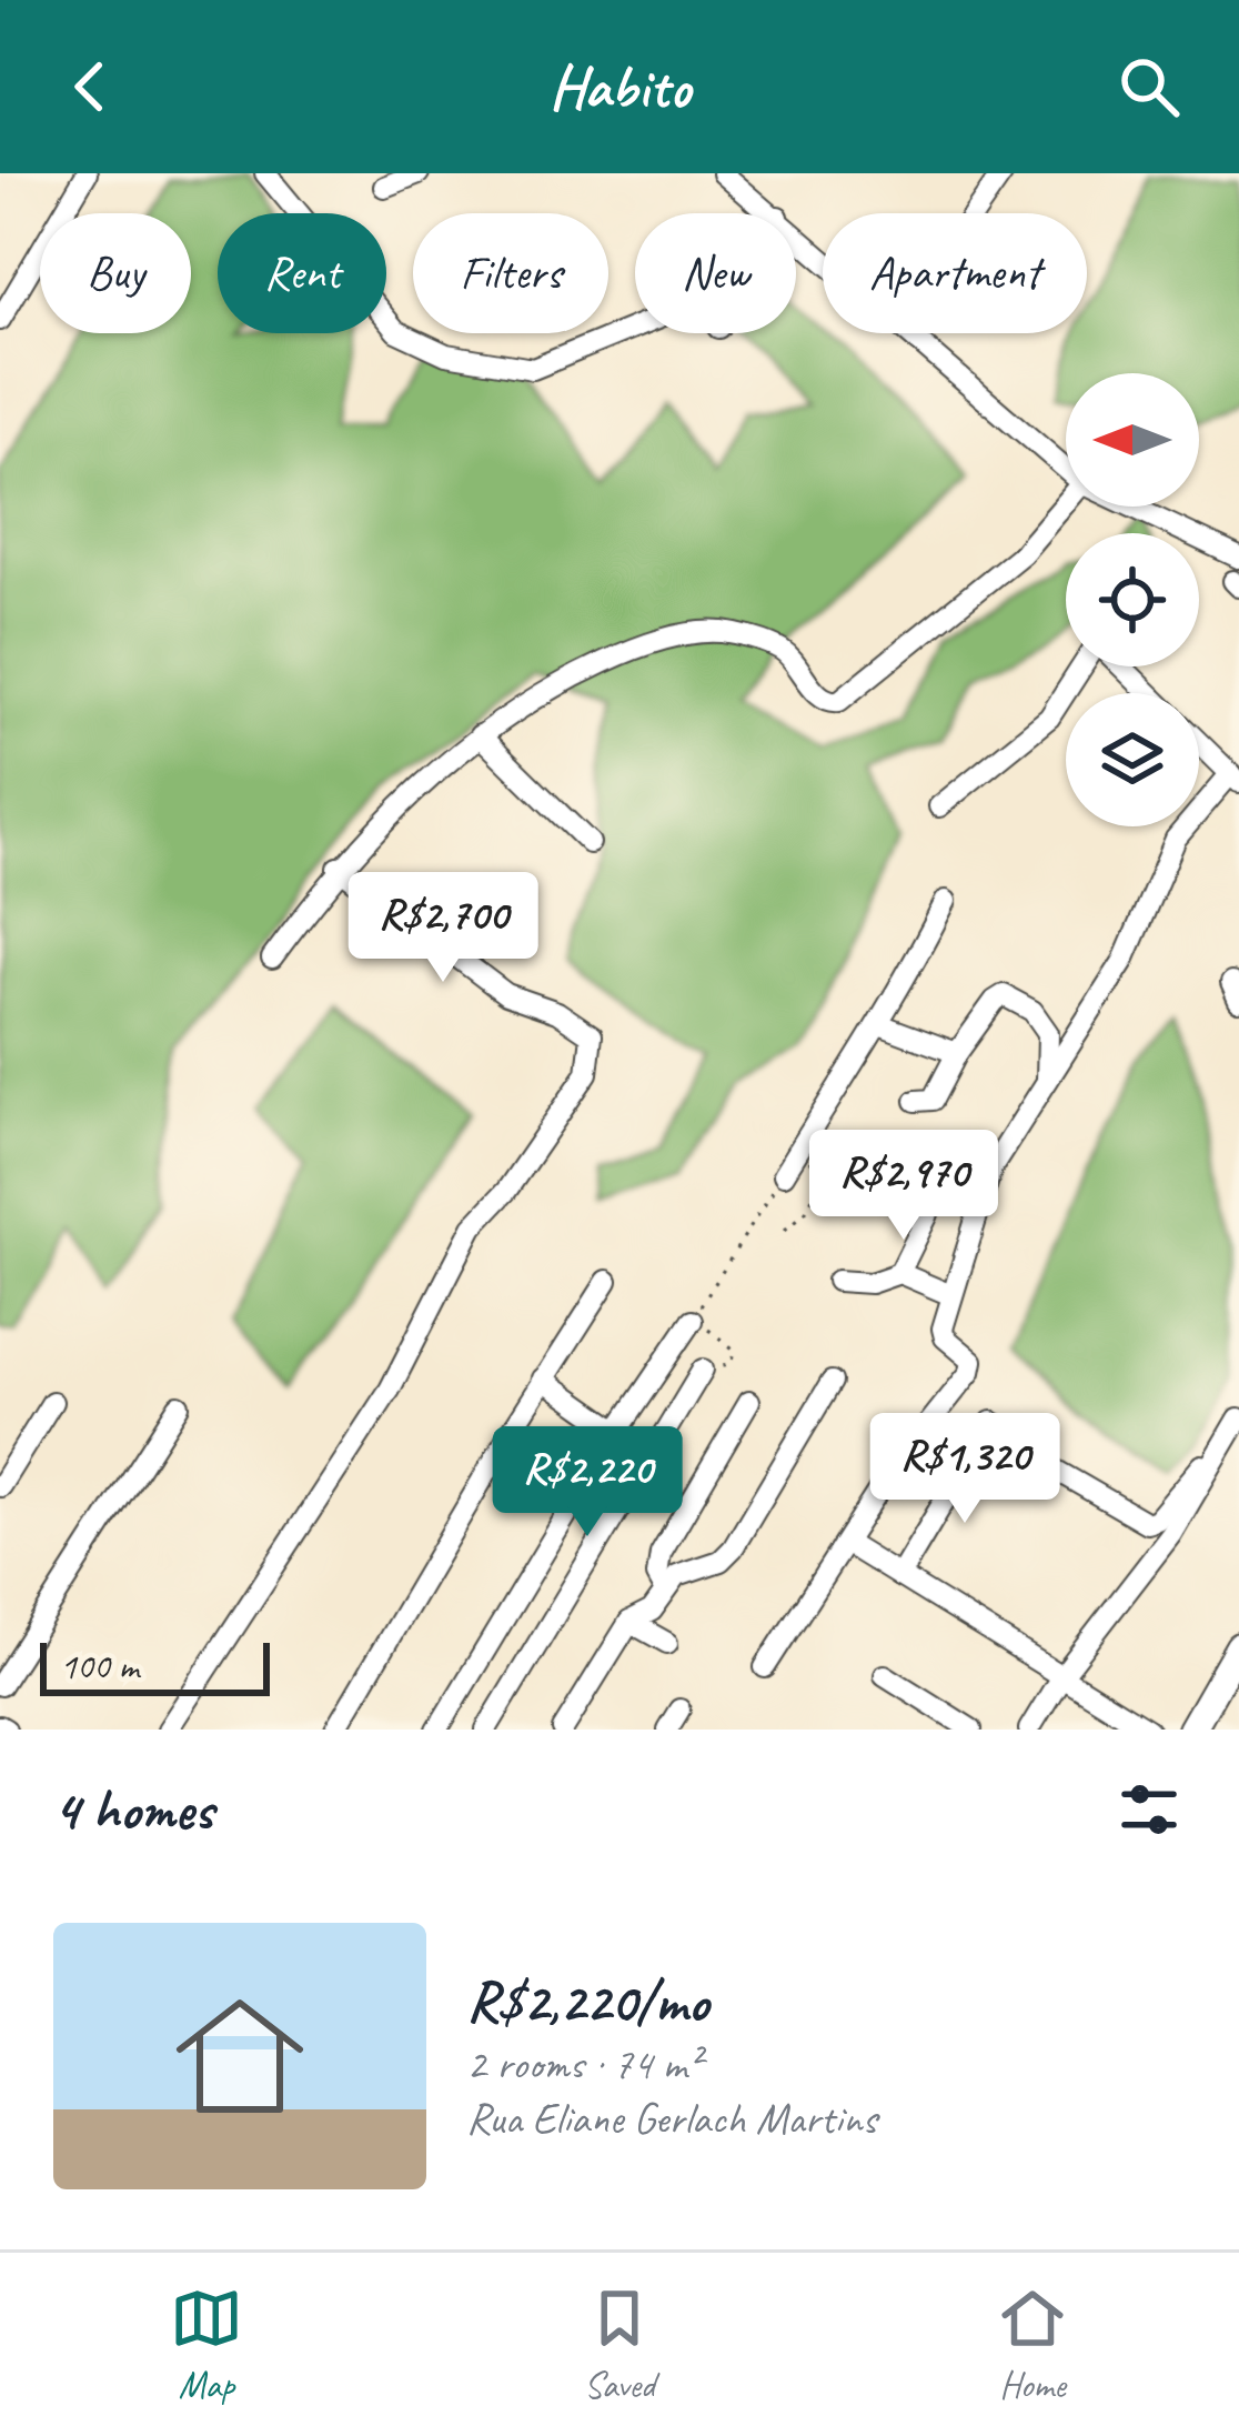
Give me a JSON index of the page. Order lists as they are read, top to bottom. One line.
{"scale_bar":"100 m","north":"left","page":{"header":"Habito","chip":["Buy","Rent","Filters","New","Apartment"],"price":["R$2,700","R$2,970","R$1,320","R$2,220"],"scale":"100 m","heading":"4 homes","list":[{"name":"R$2,220/mo","note":"2 rooms · 74 m² · Rua Eliane Gerlach Martins"}],"tabs":["Map","Saved","Home"]}}
